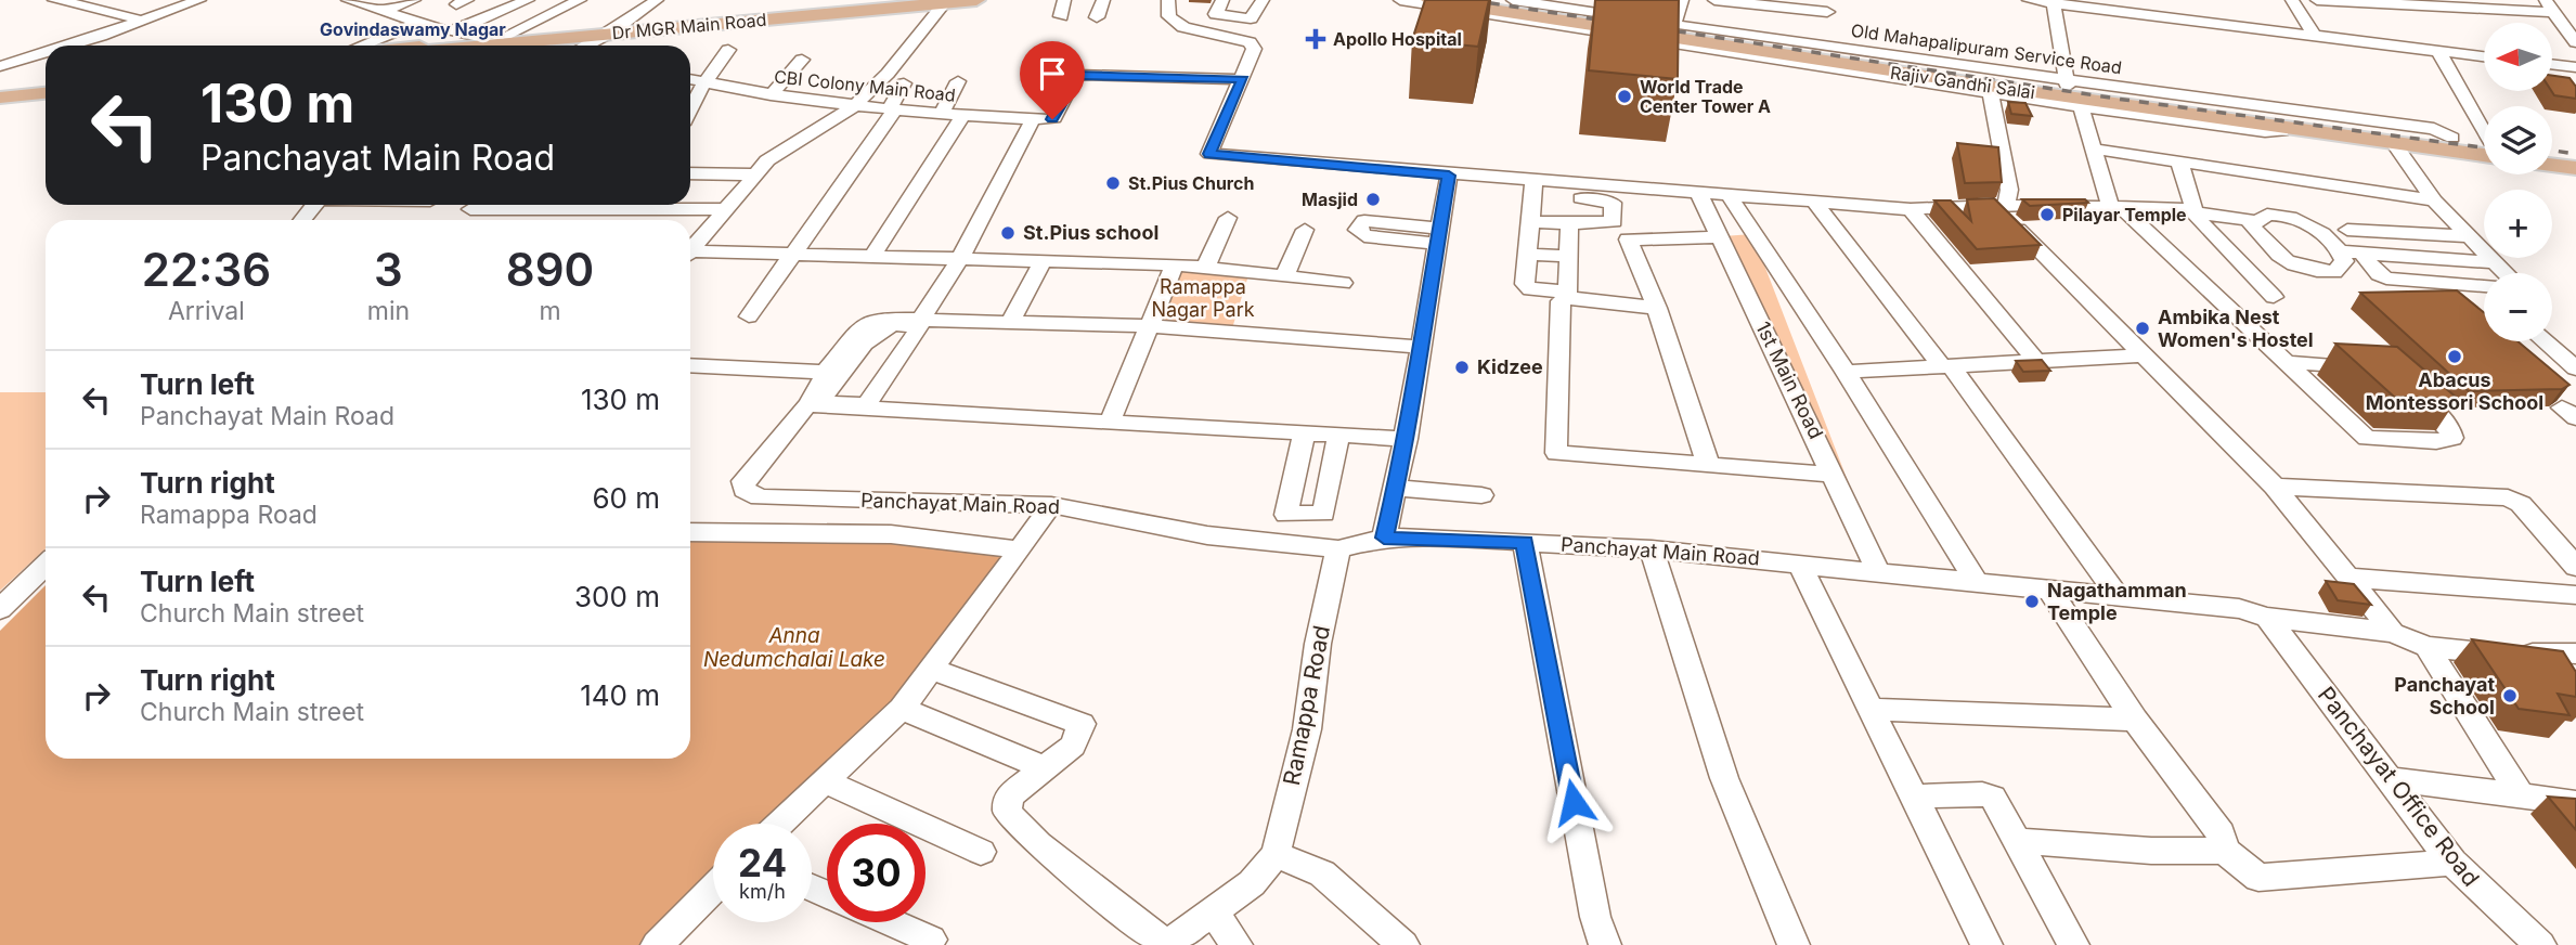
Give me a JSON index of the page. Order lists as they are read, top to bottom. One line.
{"streets":{"main road":["Dr MGR Main Road","Rajiv Gandhi Salai"],"street":["Old Mahapalipuram Service Road","CBI Colony Main Road","1st Main Road","Panchayat Main Road","Ramappa Road","Panchayat Office Road"]},"crossings":[["Old Mahapalipuram Service Road","Rajiv Gandhi Salai"],["1st Main Road","Panchayat Main Road"],["Panchayat Main Road","Ramappa Road"],["Panchayat Main Road","Panchayat Office Road"]],"districts":["Govindaswamy Nagar"],"water":["Anna Nedumchalai Lake"],"parks":["Ramappa Nagar Park"],"places":{"health":["Apollo Hospital"],"other":["World Trade Center Tower A","St.Pius Church","Masjid","Pilayar Temple","St.Pius school","Ambika Nest Women's Hostel","Abacus Montessori School","Kidzee","Nagathamman Temple","Panchayat School"]},"north":"left","page":{"map_buttons":["+","−"],"turn":["130 m","Panchayat Main Road"],"eta":["22:36","Arrival","3","min","890","m"],"list":[{"name":"Turn left","note":"Panchayat Main Road","value":"130 m"},{"name":"Turn right","note":"Ramappa Road","value":"60 m"},{"name":"Turn left","note":"Church Main street","value":"300 m"},{"name":"Turn right","note":"Church Main street","value":"140 m"}],"speed":"24 km/h","limit":"30"}}
